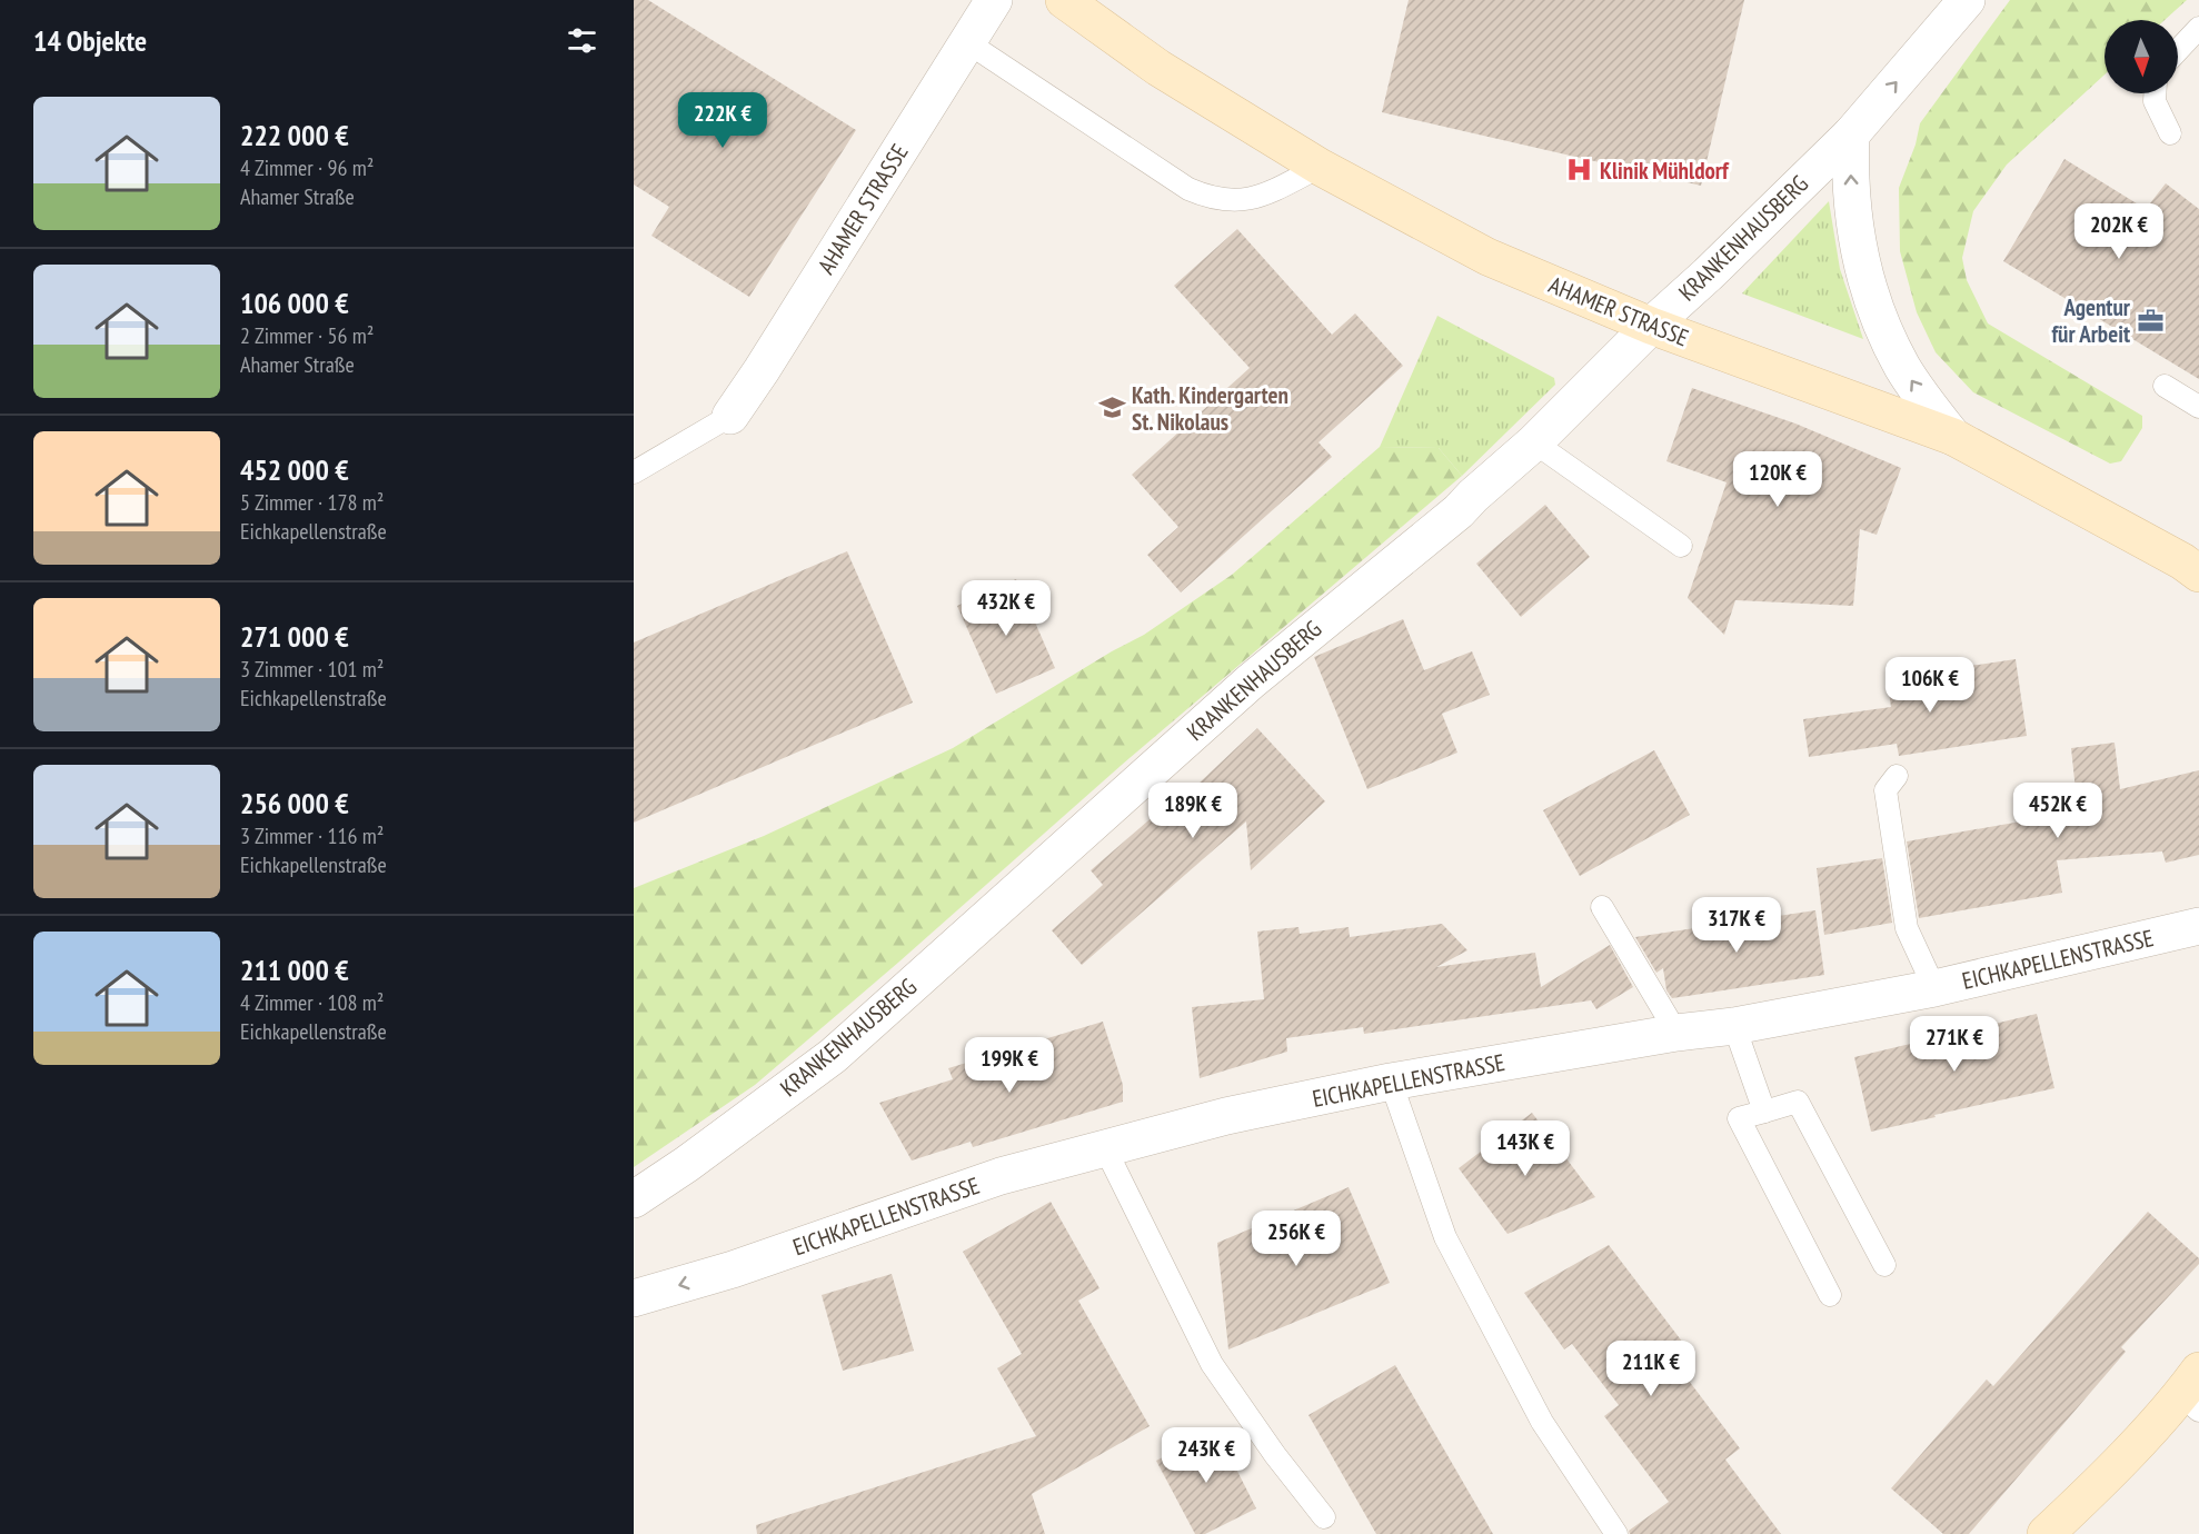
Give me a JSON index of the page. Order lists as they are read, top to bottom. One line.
{"streets":{"street":["AHAMER STRASSE","KRANKENHAUSBERG","EICHKAPELLENSTRASSE"]},"crossings":[["AHAMER STRASSE","KRANKENHAUSBERG"]],"places":{"hospital":["Klinik Mühldorf"],"office":["Agentur für Arbeit"],"school or university":["Kath. Kindergarten St. Nikolaus"]},"north":"bottom","page":{"heading":"14 Objekte","list":[{"name":"222 000 €","note":"4 Zimmer · 96 m² · Ahamer Straße"},{"name":"106 000 €","note":"2 Zimmer · 56 m² · Ahamer Straße"},{"name":"452 000 €","note":"5 Zimmer · 178 m² · Eichkapellenstraße"},{"name":"271 000 €","note":"3 Zimmer · 101 m² · Eichkapellenstraße"},{"name":"256 000 €","note":"3 Zimmer · 116 m² · Eichkapellenstraße"},{"name":"211 000 €","note":"4 Zimmer · 108 m² · Eichkapellenstraße"}],"price":["222K €","202K €","120K €","432K €","106K €","189K €","452K €","317K €","271K €","199K €","143K €","256K €","211K €","243K €"]}}
